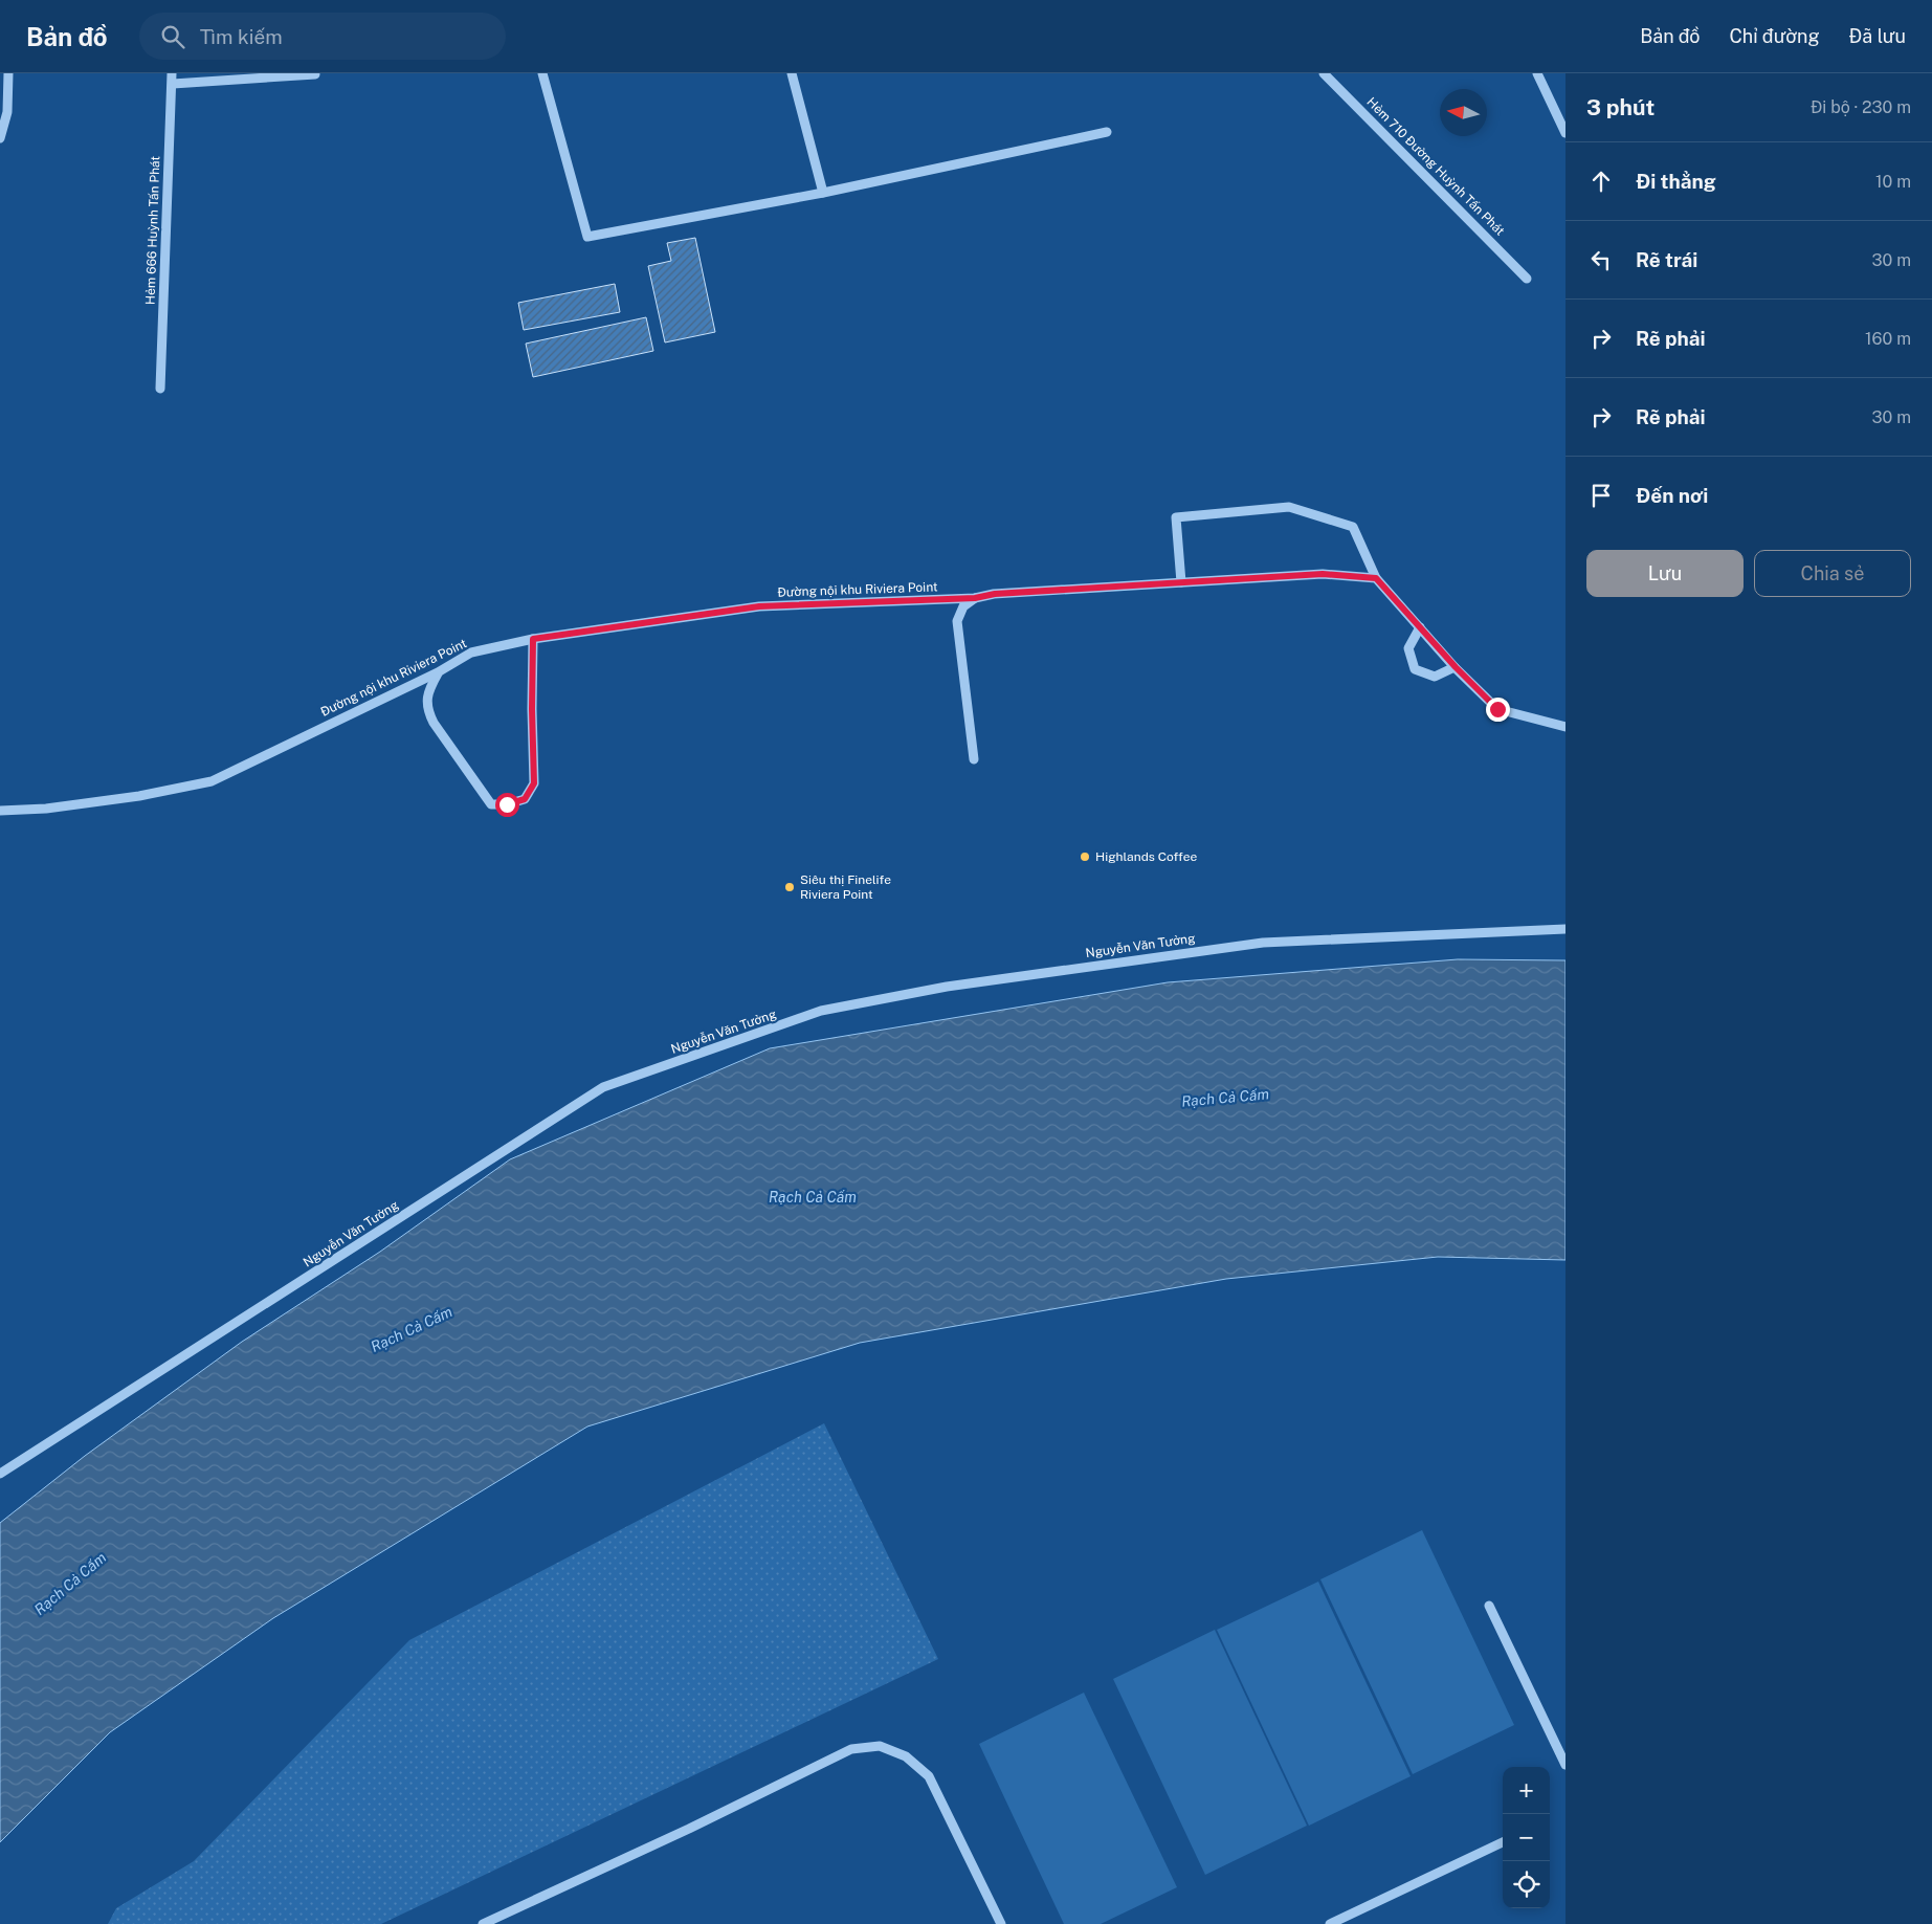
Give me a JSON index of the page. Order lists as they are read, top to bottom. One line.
{"streets":{"street":["Hẻm 710 Đường Huỳnh Tấn Phát","Hẻm 666 Huỳnh Tấn Phát","Đường nội khu Riviera Point","Nguyễn Văn Tưởng"]},"water":["Rạch Cả Cấm"],"places":["Highlands Coffee","Siêu thị Finelife Riviera Point"],"north":"left","page":{"header":"Bản đồ","search":"Tìm kiếm","nav":["Bản đồ","Chỉ đường","Đã lưu"],"heading":["3 phút","Đi bộ · 230 m"],"list":[["Đi thẳng","10 m"],["Rẽ trái","30 m"],["Rẽ phải","160 m"],["Rẽ phải","30 m"],"Đến nơi"],"buttons":["Lưu","Chia sẻ"],"map_buttons":["+","−"]}}
